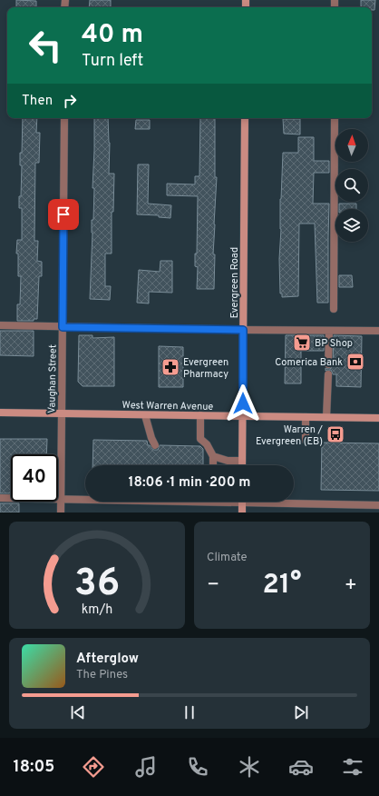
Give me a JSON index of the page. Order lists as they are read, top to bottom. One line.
{"streets":{"main road":["Evergreen Road","West Warren Avenue"],"street":["Vaughan Street"]},"crossings":[["Evergreen Road","West Warren Avenue"],["Vaughan Street","West Warren Avenue"]],"places":{"supermarket":["BP Shop"],"bank":["Comerica Bank"],"pharmacy":["Evergreen Pharmacy"],"bus stop":["Warren / Evergreen (EB)"]},"north":"top","page":{"turn":["40 m","Turn left"],"then":"Then","limit":"40","trip":"18:06 · 1 min · 200 m","tile":"Climate","heat":["−","21°","+"],"song":["Afterglow","The Pines"],"tabs":"18:05","gauge":["36","km/h"]}}
